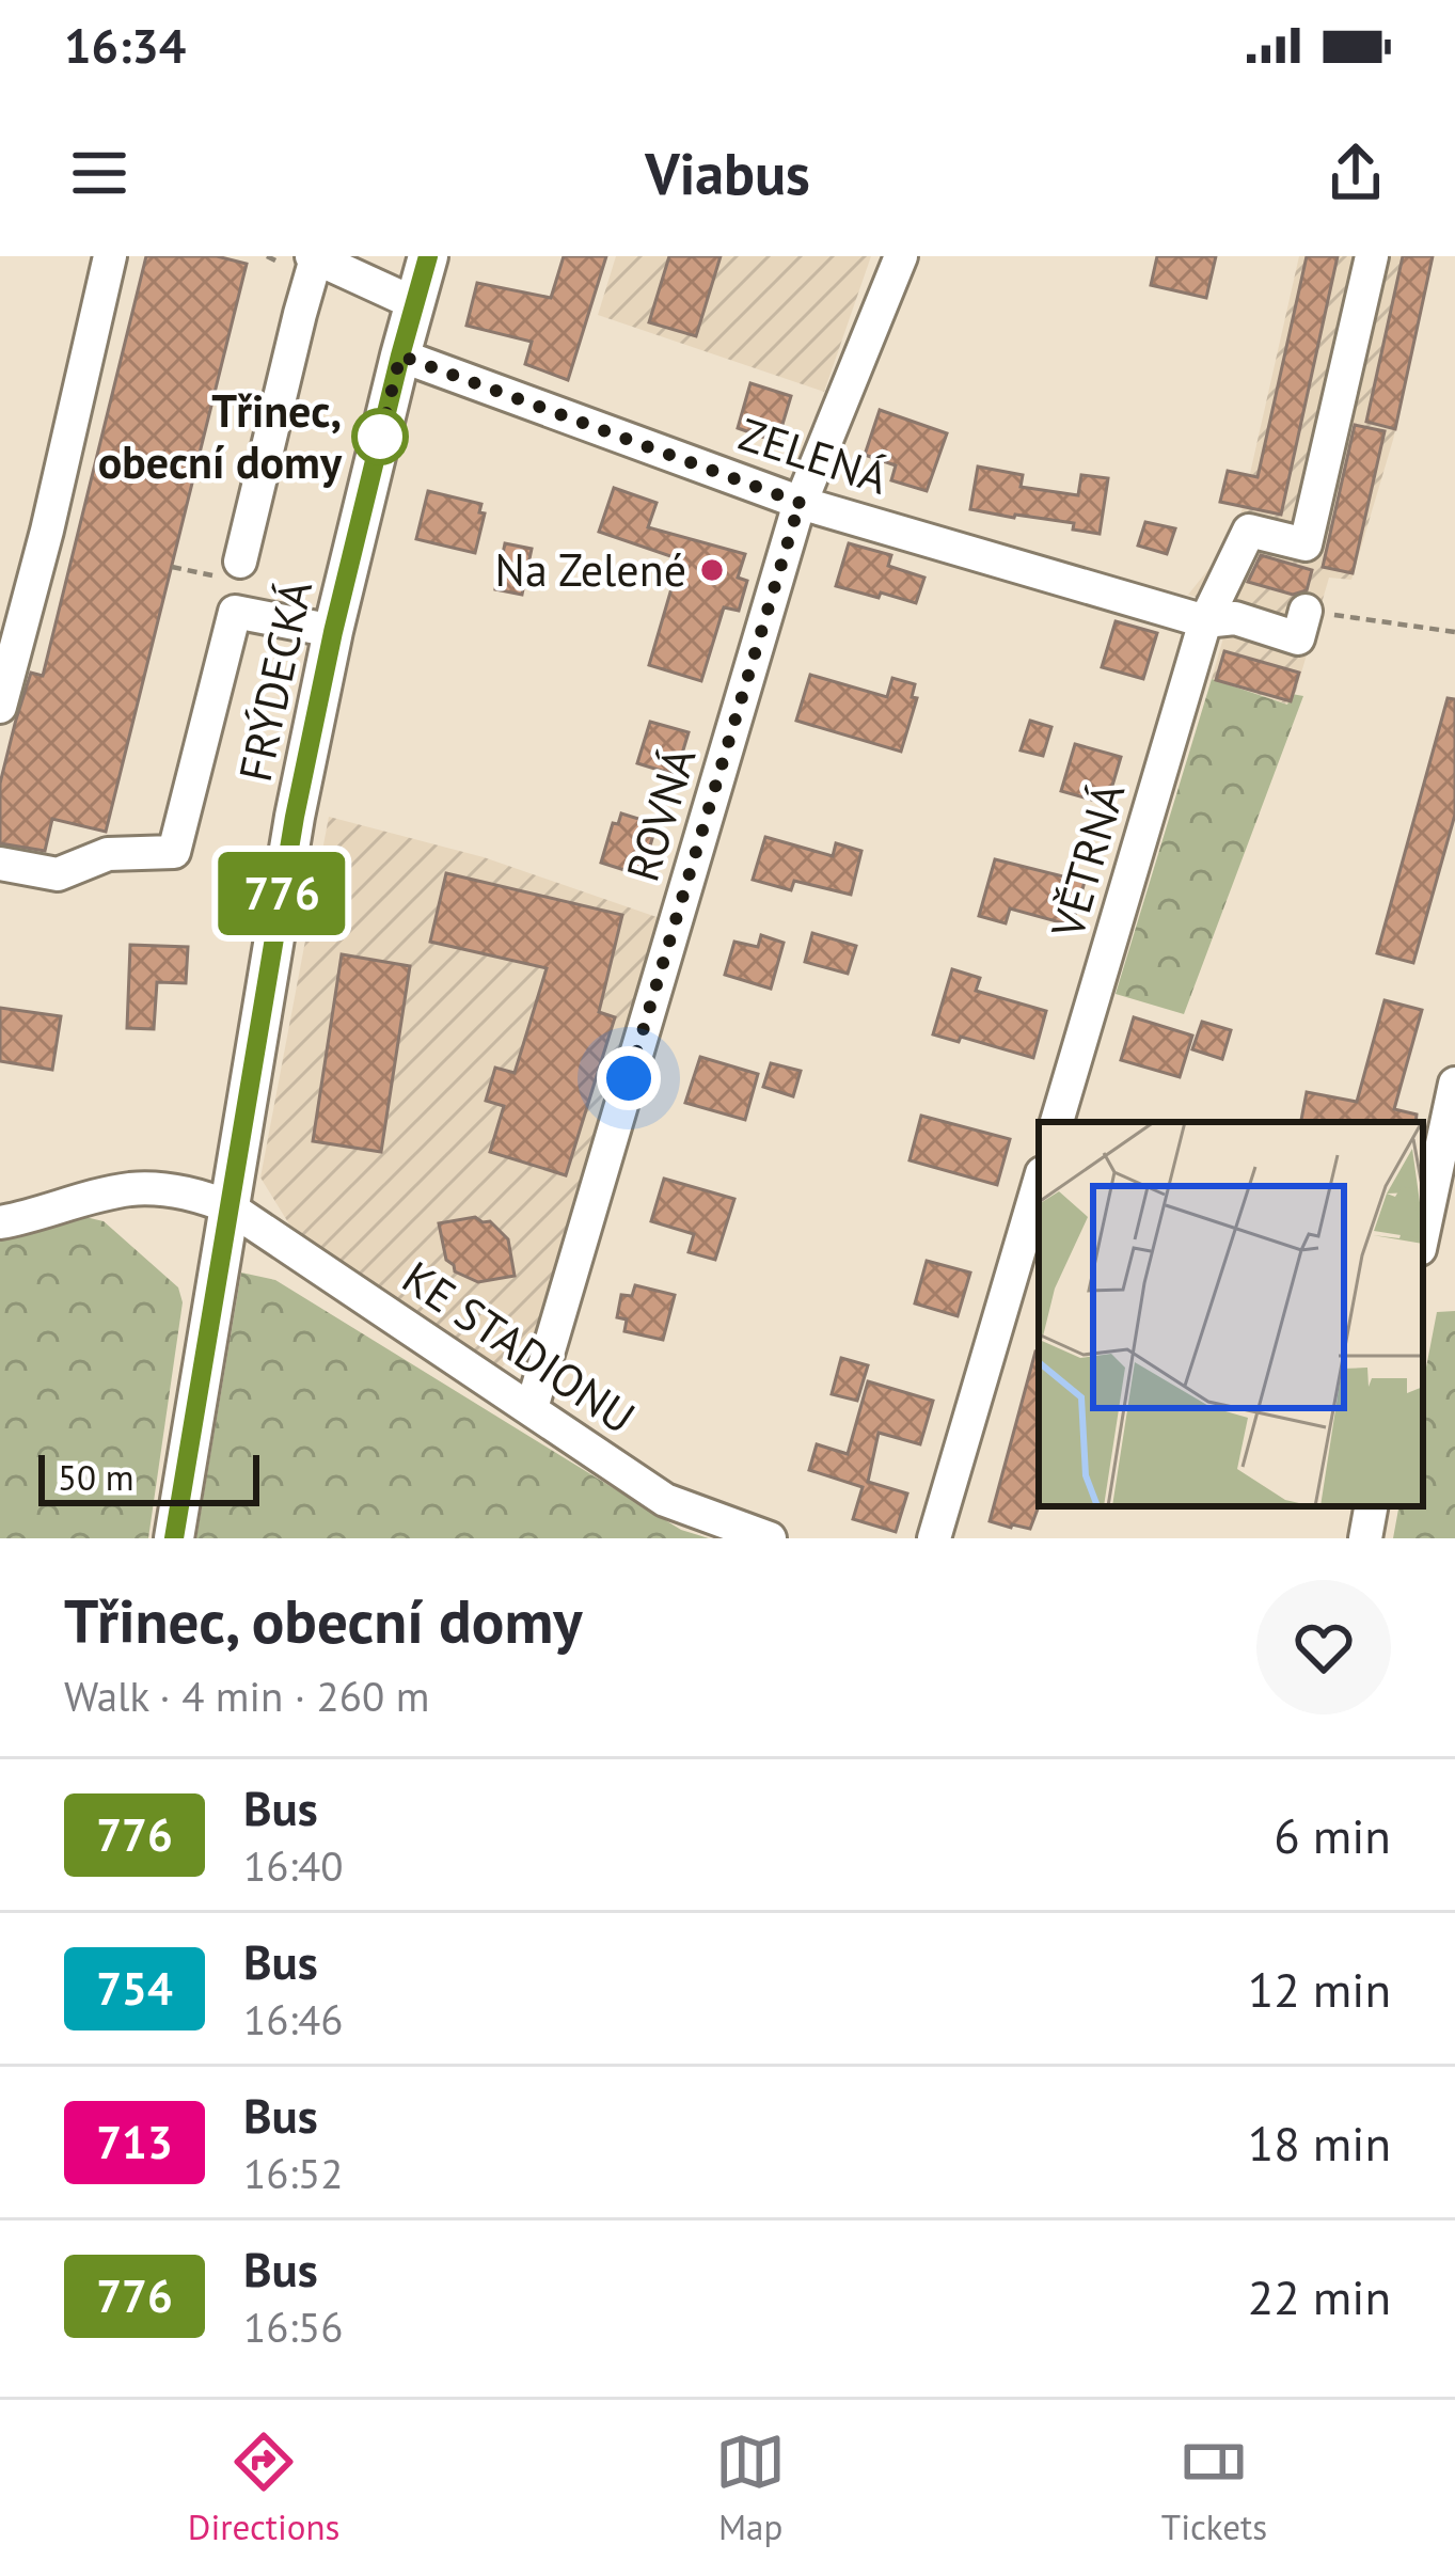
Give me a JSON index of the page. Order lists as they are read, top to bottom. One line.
{"streets":{"main road":["FRÝDECKÁ"],"street":["ZELENÁ","ROVNÁ","VĚTRNÁ","KE STADIONU"]},"crossings":[["ZELENÁ","FRÝDECKÁ"],["ZELENÁ","ROVNÁ"],["ZELENÁ","VĚTRNÁ"],["FRÝDECKÁ","KE STADIONU"],["ROVNÁ","KE STADIONU"]],"places":["Třinec, obecní domy","Na Zelené"],"lines":["bus line 776"],"scale_bar":"50 m","page":{"status":"16:34","header":"Viabus","on_map":"776","scale":"50 m","heading":["Třinec, obecní domy","Walk · 4 min · 260 m"],"list":[{"mark":"776","name":"Bus","note":"16:40","value":"6 min"},{"mark":"754","name":"Bus","note":"16:46","value":"12 min"},{"mark":"713","name":"Bus","note":"16:52","value":"18 min"},{"mark":"776","name":"Bus","note":"16:56","value":"22 min"}],"tabs":["Directions","Map","Tickets"]}}
